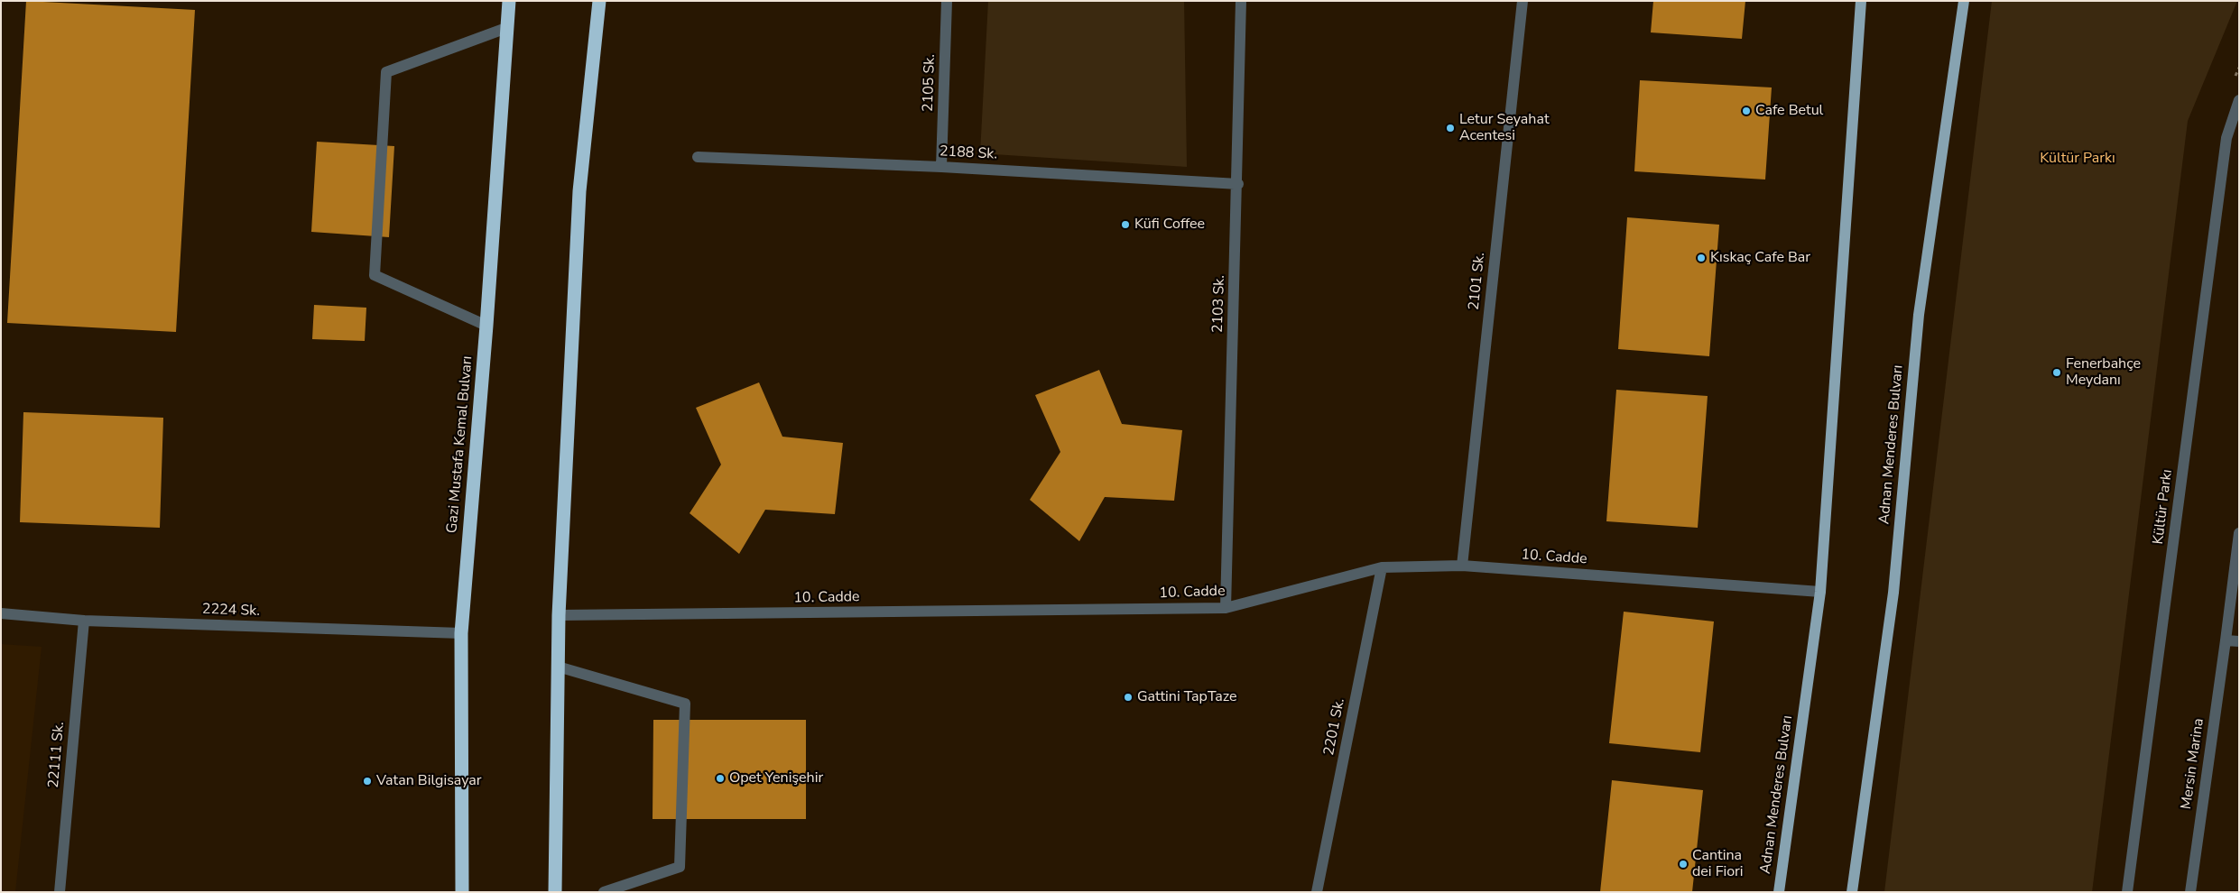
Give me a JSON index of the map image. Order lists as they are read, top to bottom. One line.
{"streets":{"highway":["Gazi Mustafa Kemal Bulvarı"],"main road":["Adnan Menderes Bulvarı"],"street":["2105 Sk.","2188 Sk.","2101 Sk.","2103 Sk.","Kültür Parkı","10. Cadde","2224 Sk.","2201 Sk.","22111 Sk.","Mersin Marina"]},"crossings":[["2105 Sk.","2188 Sk."],["2188 Sk.","2103 Sk."],["2101 Sk.","10. Cadde"],["2103 Sk.","10. Cadde"],["Gazi Mustafa Kemal Bulvarı","2224 Sk."],["Adnan Menderes Bulvarı","10. Cadde"],["10. Cadde","2201 Sk."],["2224 Sk.","22111 Sk."]],"parks":["Kültür Parkı"],"places":["Cafe Betul","Letur Seyahat Acentesi","Küfi Coffee","Kıskaç Cafe Bar","Fenerbahçe Meydanı","Gattini TapTaze","Opet Yenişehir","Vatan Bilgisayar","Cantina dei Fiori"]}
